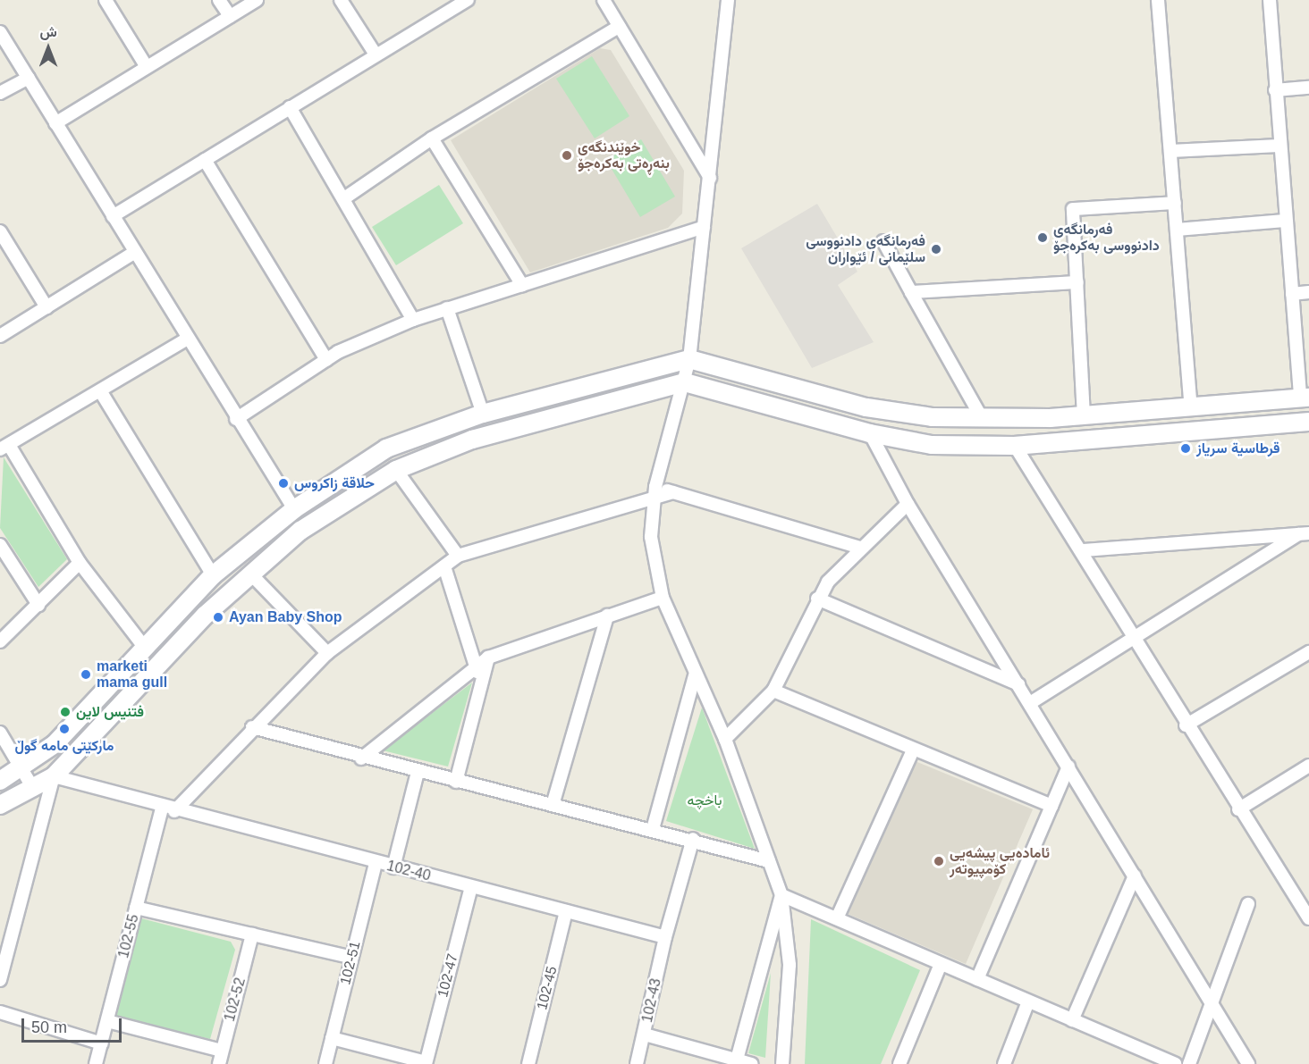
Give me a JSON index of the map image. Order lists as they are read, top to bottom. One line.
{"streets":{"street":["102-40","102-55","102-51","102-47","102-45","102-52","102-43"]},"crossings":[["102-40","102-55"],["102-40","102-51"],["102-40","102-47"],["102-40","102-45"],["102-40","102-43"]],"parks":["باخچە"],"places":["خوێندنگەی بنەڕەتی بەکرەجۆ","فەرمانگەی دادنووسی بەکرەجۆ","فەرمانگەی دادنووسی سلێمانی / ئێواران","قرطاسية سرياز","حلاقة زاکروس","Ayan Baby Shop","marketi mama gull","فتنيس لاين","مارکێتی مامە گوڵ","ئامادەیی پیشەیی کۆمپیوتەر"],"scale_bar":"50 m","north":"top"}
